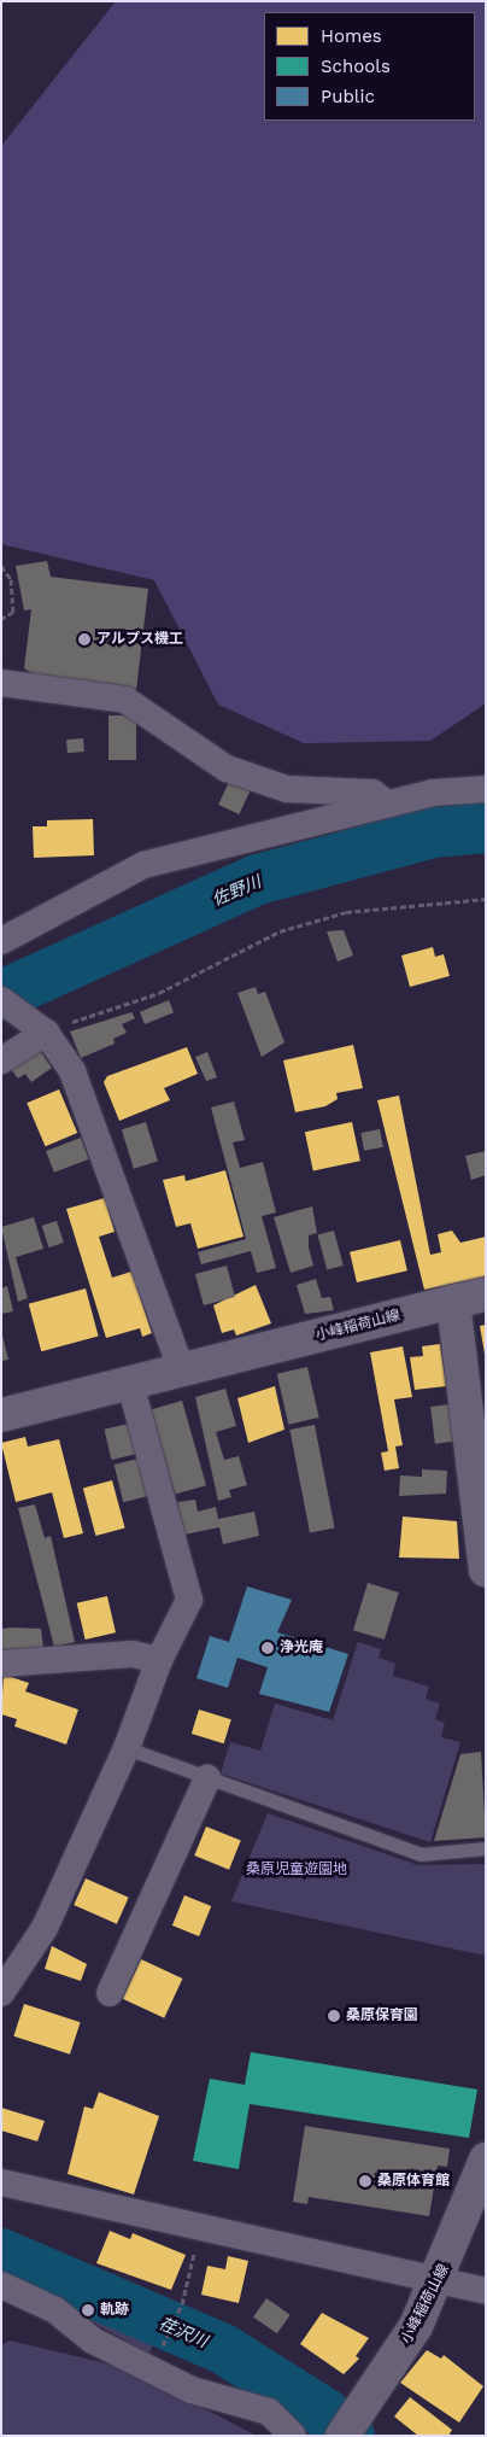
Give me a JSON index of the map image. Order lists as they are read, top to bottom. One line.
{"streets":{"main road":["小峰稲荷山線"]},"water":["佐野川","荏沢川"],"parks":["桑原児童遊園地"],"places":["アルプス機工","浄光庵","桑原保育園","桑原体育館","軌跡"],"legend":["Homes","Schools","Public"]}
